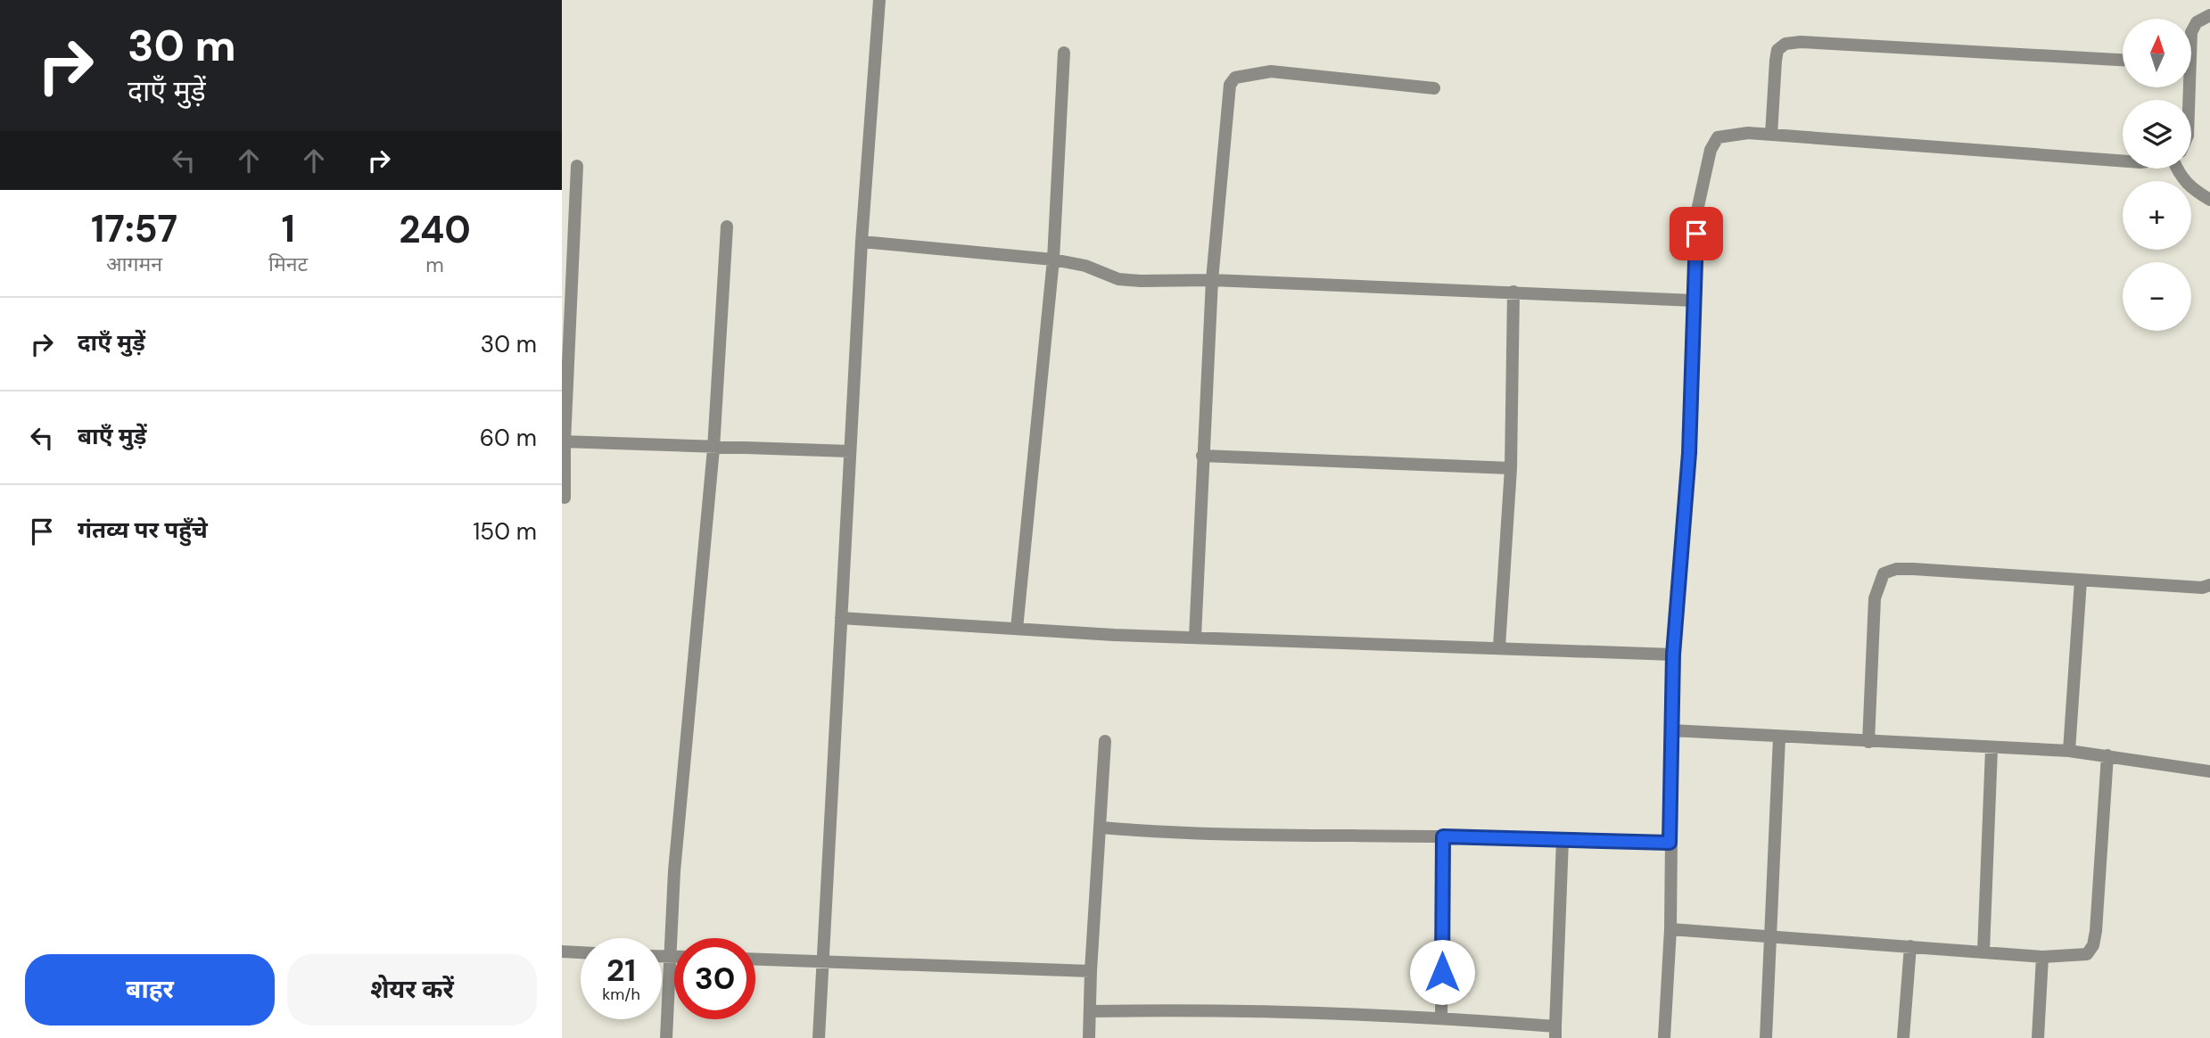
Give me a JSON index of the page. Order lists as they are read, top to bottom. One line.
{"north":"top","page":{"turn":["30 m","दाएँ मुड़ें"],"map_buttons":["+","−"],"eta":["17:57","आगमन","1","मिनट","240","m"],"list":[{"name":"दाएँ मुड़ें","value":"30 m"},{"name":"बाएँ मुड़ें","value":"60 m"},{"name":"गंतव्य पर पहुँचे","value":"150 m"}],"speed":"21 km/h","limit":"30","buttons":["बाहर","शेयर करें"]}}
